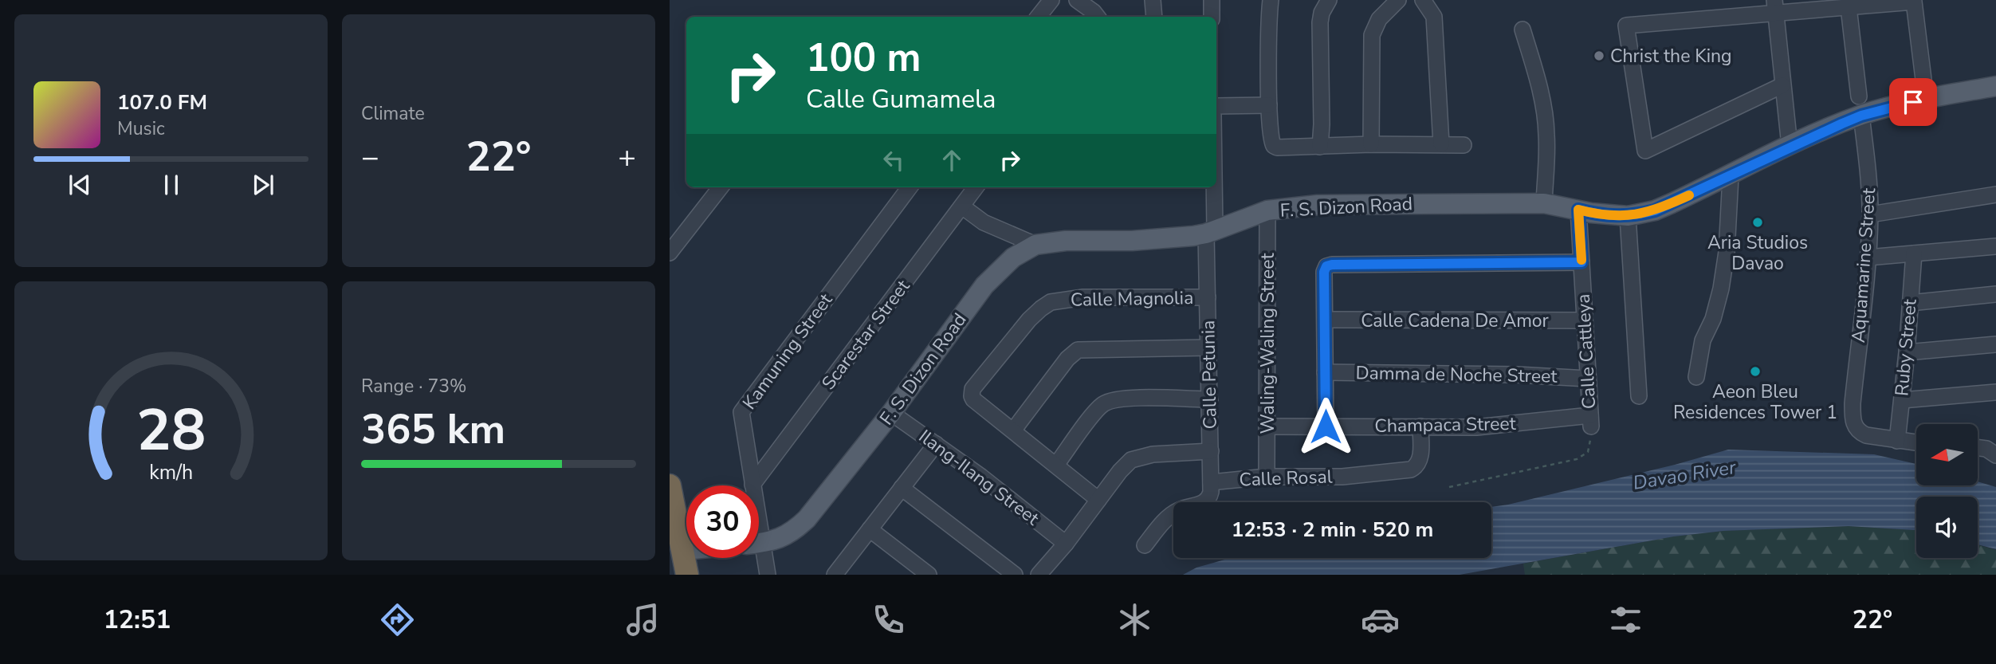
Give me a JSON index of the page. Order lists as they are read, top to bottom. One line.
{"streets":{"main road":["F. S. Dizon Road"],"street":["Aquamarine Street","Calle Magnolia","Calle Cadena De Amor","Scarestar Street","Waling-Waling Street","Ruby Street","Kamuning Street","Calle Cattleya","Calle Petunia","Damma de Noche Street","Champaca Street","Ilang-Ilang Street","Calle Rosal"]},"crossings":[["F. S. Dizon Road","Aquamarine Street"],["F. S. Dizon Road","Waling-Waling Street"],["F. S. Dizon Road","Calle Cattleya"],["F. S. Dizon Road","Calle Petunia"],["F. S. Dizon Road","Ilang-Ilang Street"],["Aquamarine Street","Ruby Street"],["Calle Magnolia","Calle Petunia"],["Calle Cadena De Amor","Calle Cattleya"],["Scarestar Street","Kamuning Street"],["Waling-Waling Street","Champaca Street"],["Waling-Waling Street","Calle Rosal"],["Calle Cattleya","Damma de Noche Street"],["Calle Cattleya","Champaca Street"],["Calle Petunia","Calle Rosal"],["Champaca Street","Calle Rosal"]],"water":["Davao River"],"places":["Christ the King","Aria Studios Davao","Aeon Bleu Residences Tower 1"],"north":"left","page":{"tile":["Climate",["Range · 73%","365 km"]],"turn":["100 m","Calle Gumamela"],"song":["107.0 FM","Music"],"heat":["−","22°","+"],"limit":"30","trip":"12:53 · 2 min · 520 m","tabs":["12:51","22°"],"gauge":["28","km/h"]}}
